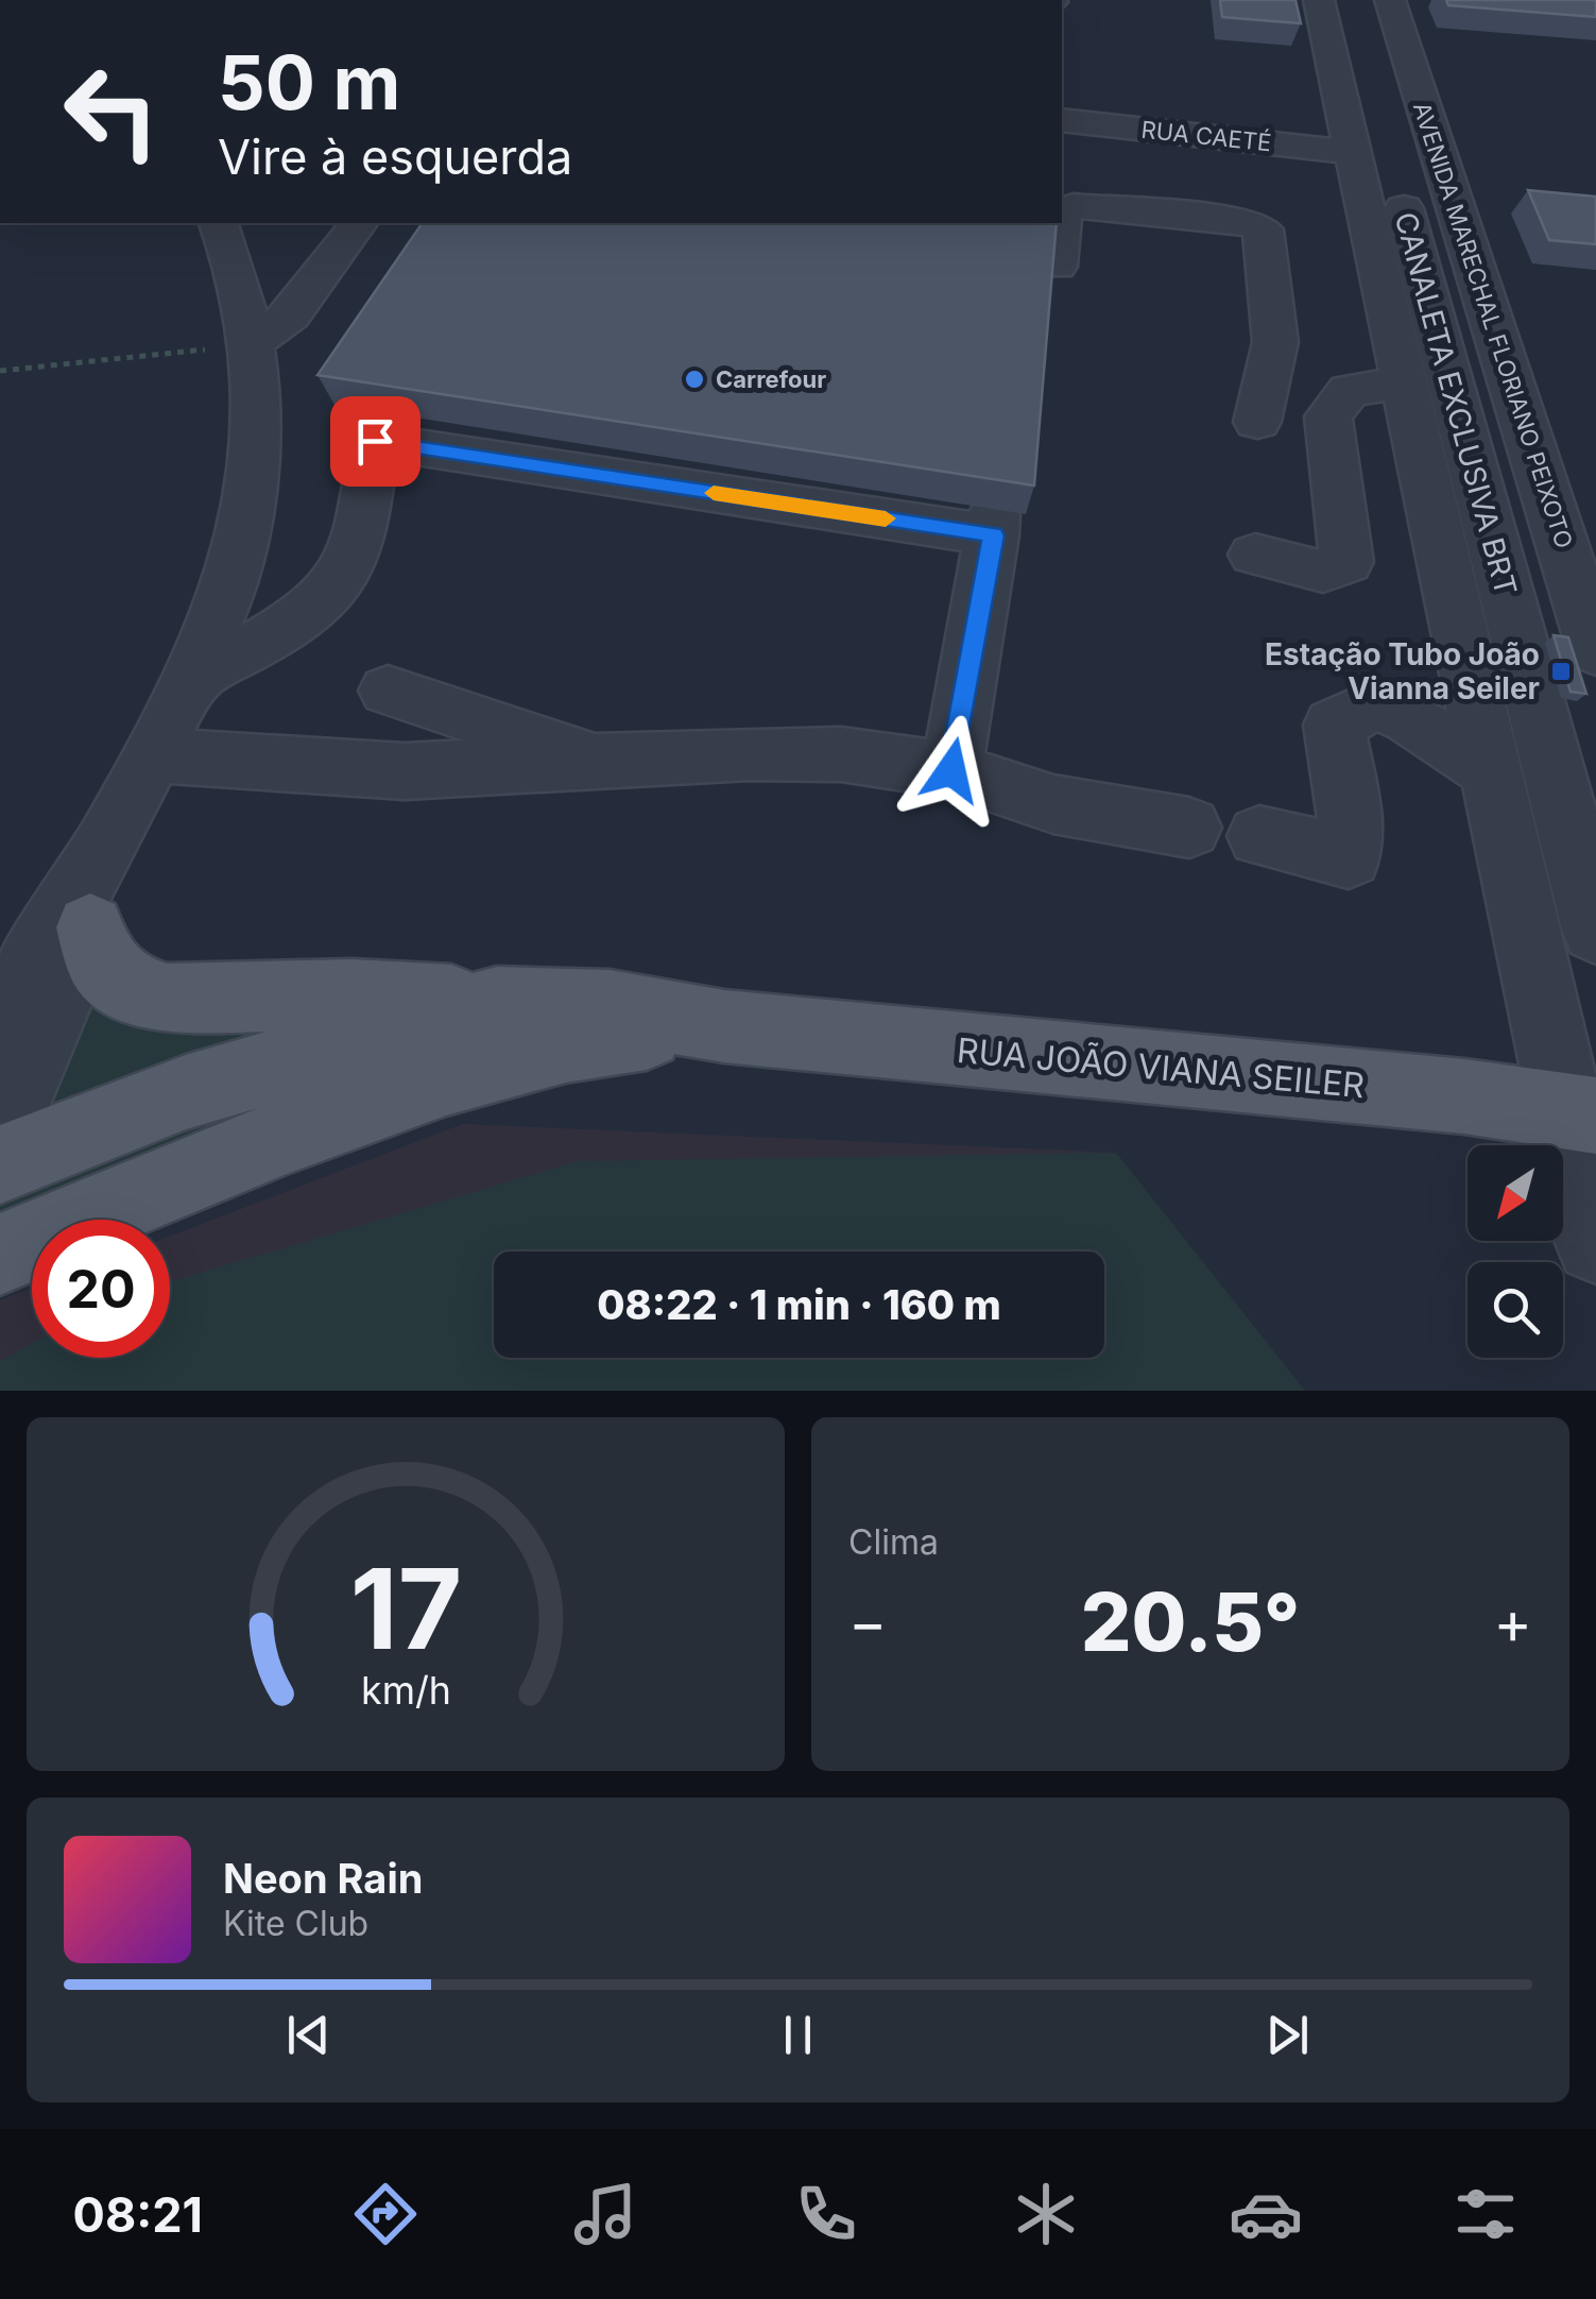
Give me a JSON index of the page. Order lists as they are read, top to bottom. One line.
{"streets":{"main road":["RUA JOÃO VIANA SEILER"],"street":["RUA CAETÉ","AVENIDA MARECHAL FLORIANO PEIXOTO","CANALETA EXCLUSIVA BRT"]},"crossings":[["AVENIDA MARECHAL FLORIANO PEIXOTO","CANALETA EXCLUSIVA BRT"]],"places":{"other":["Carrefour"],"transit":["Estação Tubo João Vianna Seiler"]},"north":"bottom left","page":{"turn":["50 m","Vire à esquerda"],"limit":"20","trip":"08:22 · 1 min · 160 m","tile":"Clima","heat":["−","20.5°","+"],"song":["Neon Rain","Kite Club"],"tabs":"08:21","gauge":["17","km/h"]}}
